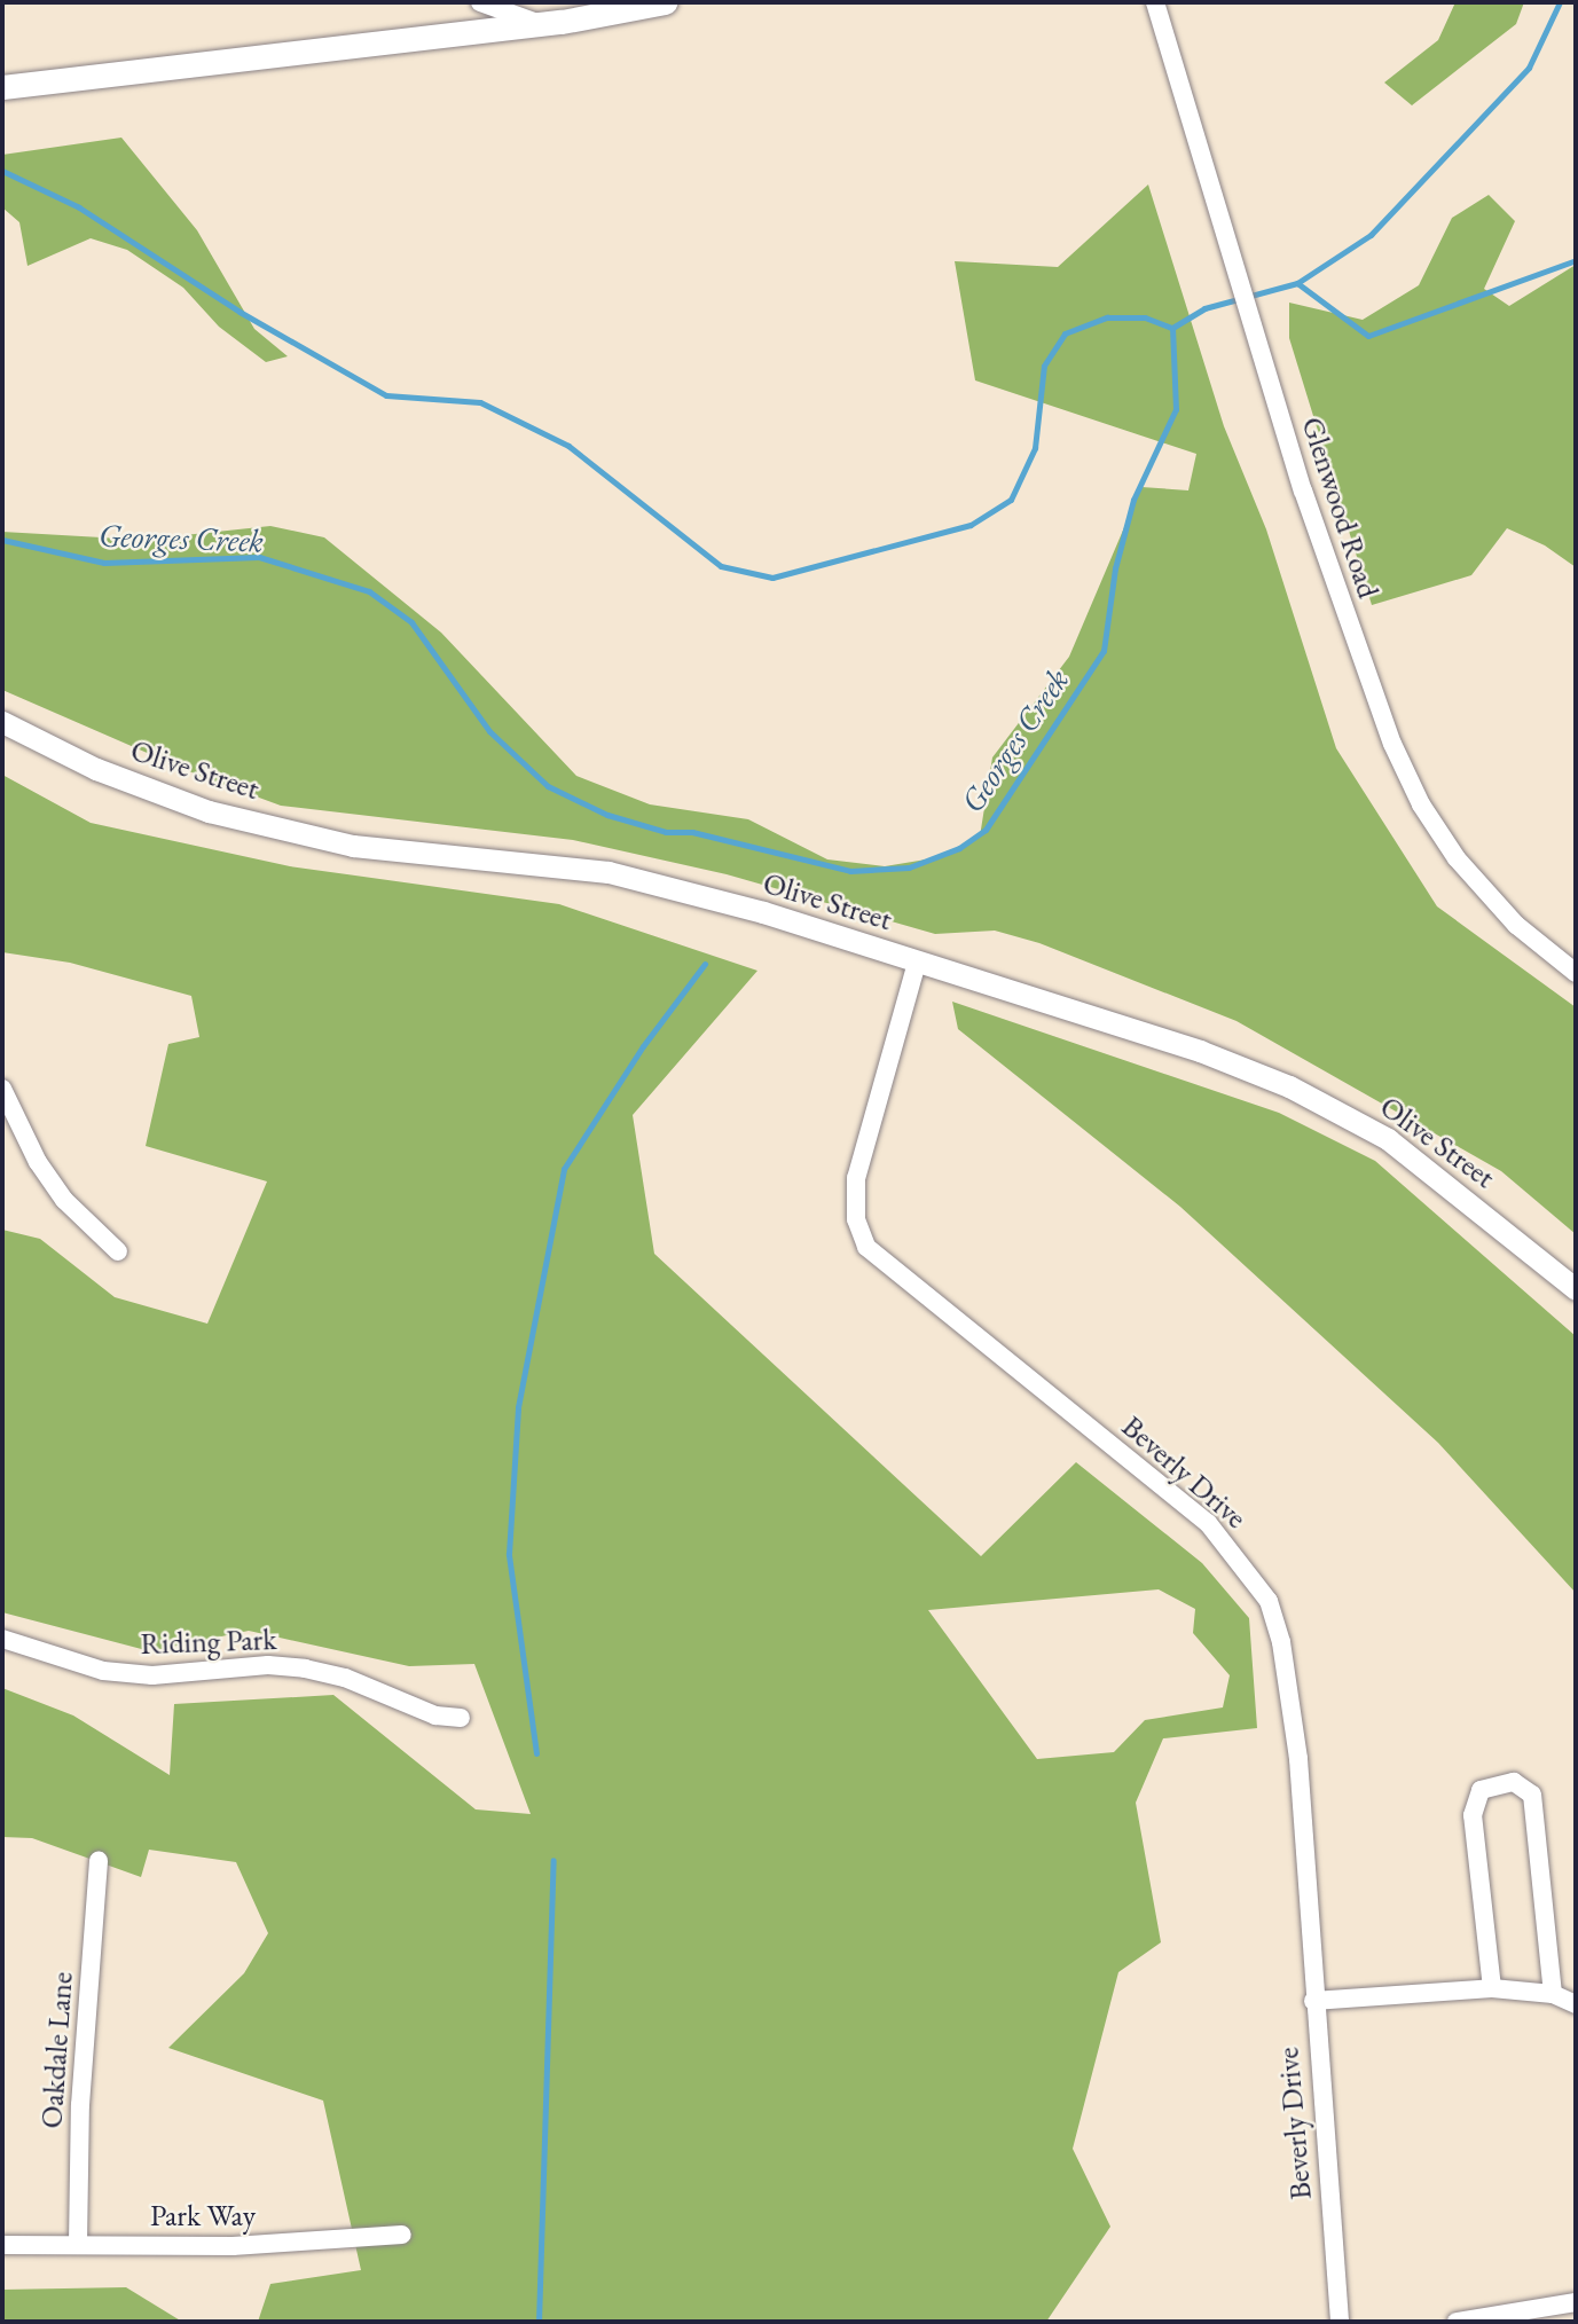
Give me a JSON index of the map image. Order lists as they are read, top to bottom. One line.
{"streets":{"street":["Glenwood Road","Olive Street","Beverly Drive","Riding Park","Oakdale Lane","Park Way"]},"crossings":[["Olive Street","Beverly Drive"],["Oakdale Lane","Park Way"]],"water":["Georges Creek"]}
